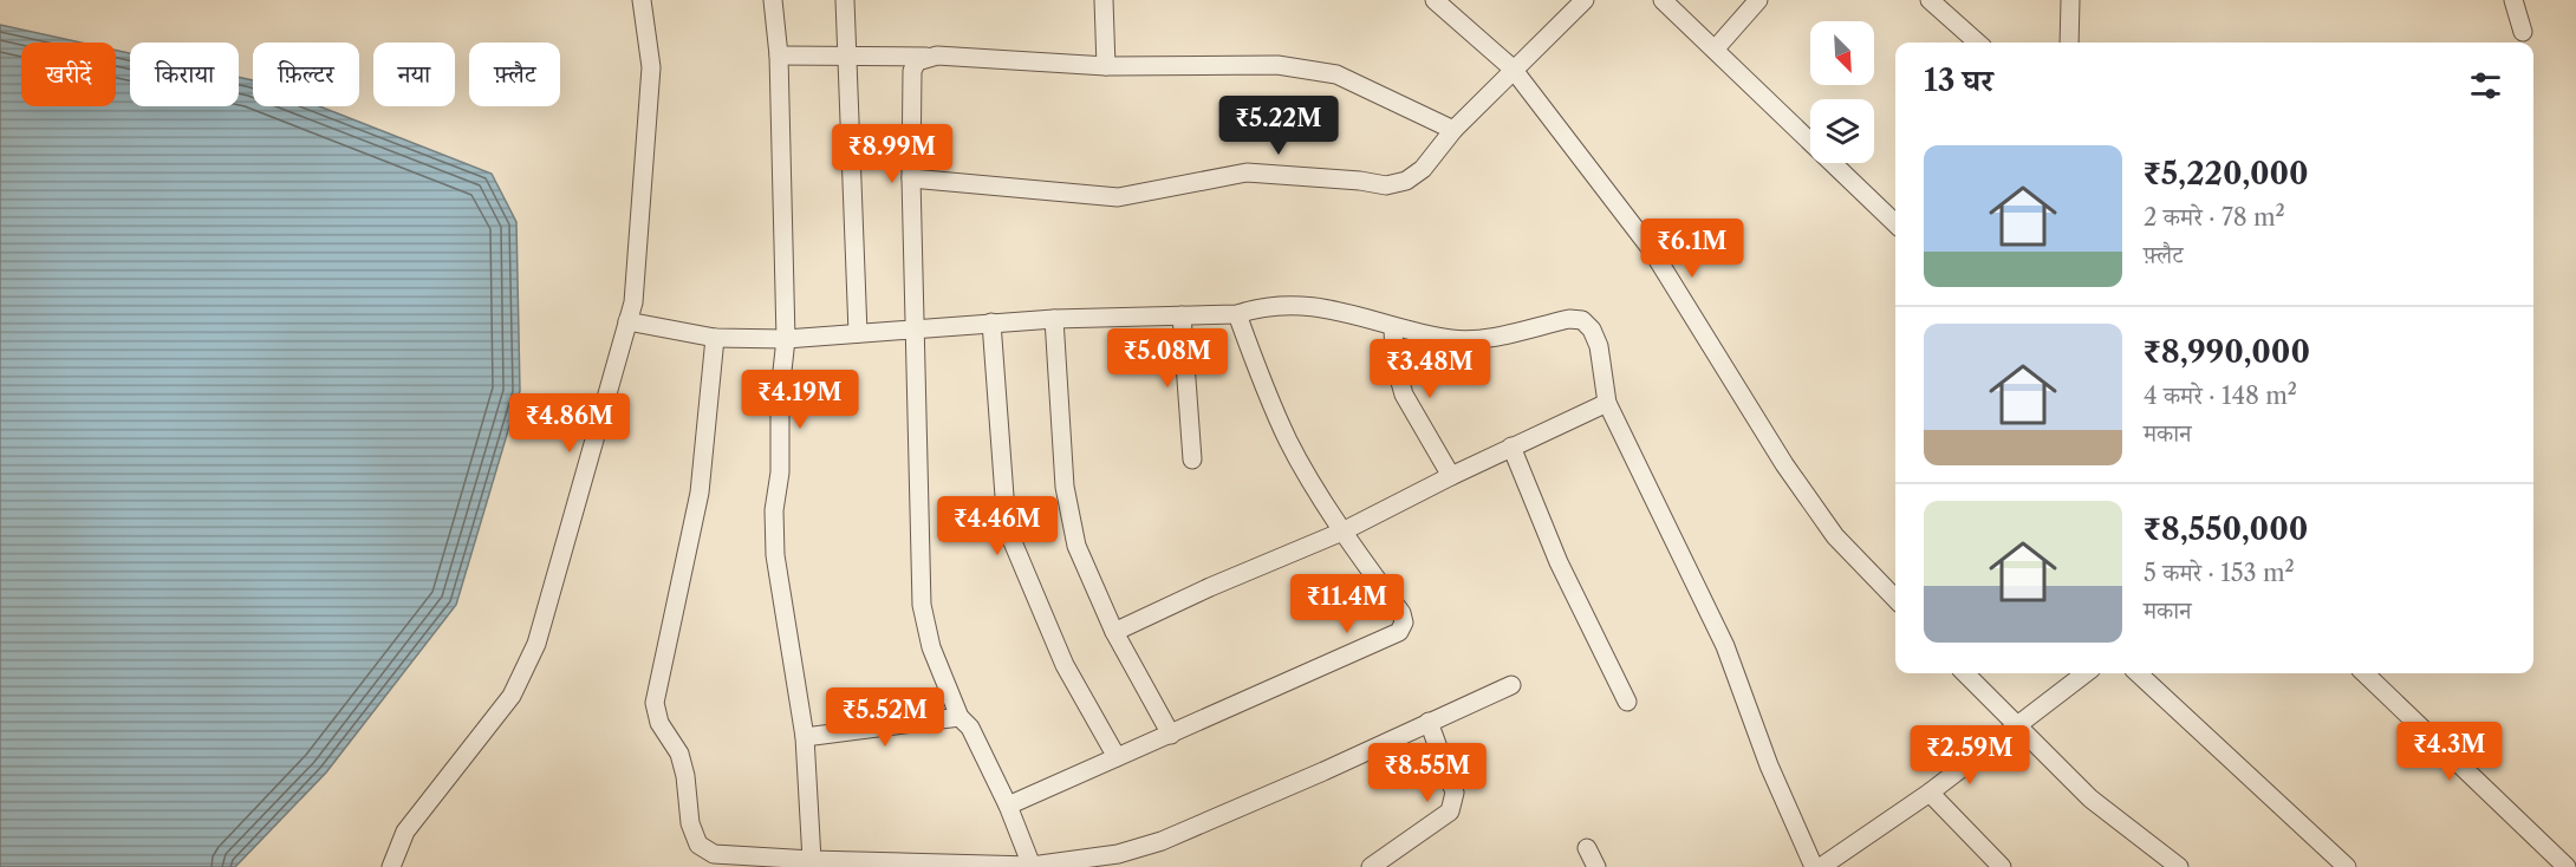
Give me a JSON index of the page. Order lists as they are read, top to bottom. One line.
{"north":"bottom right","page":{"chip":["खरीदें","किराया","फ़िल्टर","नया","फ़्लैट"],"heading":"13 घर","price":["₹5.22M","₹8.99M","₹6.1M","₹5.08M","₹3.48M","₹4.19M","₹4.86M","₹4.46M","₹11.4M","₹5.52M","₹4.3M","₹2.59M","₹8.55M"],"list":[{"name":"₹5,220,000","note":"2 कमरे · 78 m² · फ़्लैट"},{"name":"₹8,990,000","note":"4 कमरे · 148 m² · मकान"},{"name":"₹8,550,000","note":"5 कमरे · 153 m² · मकान"}]}}
